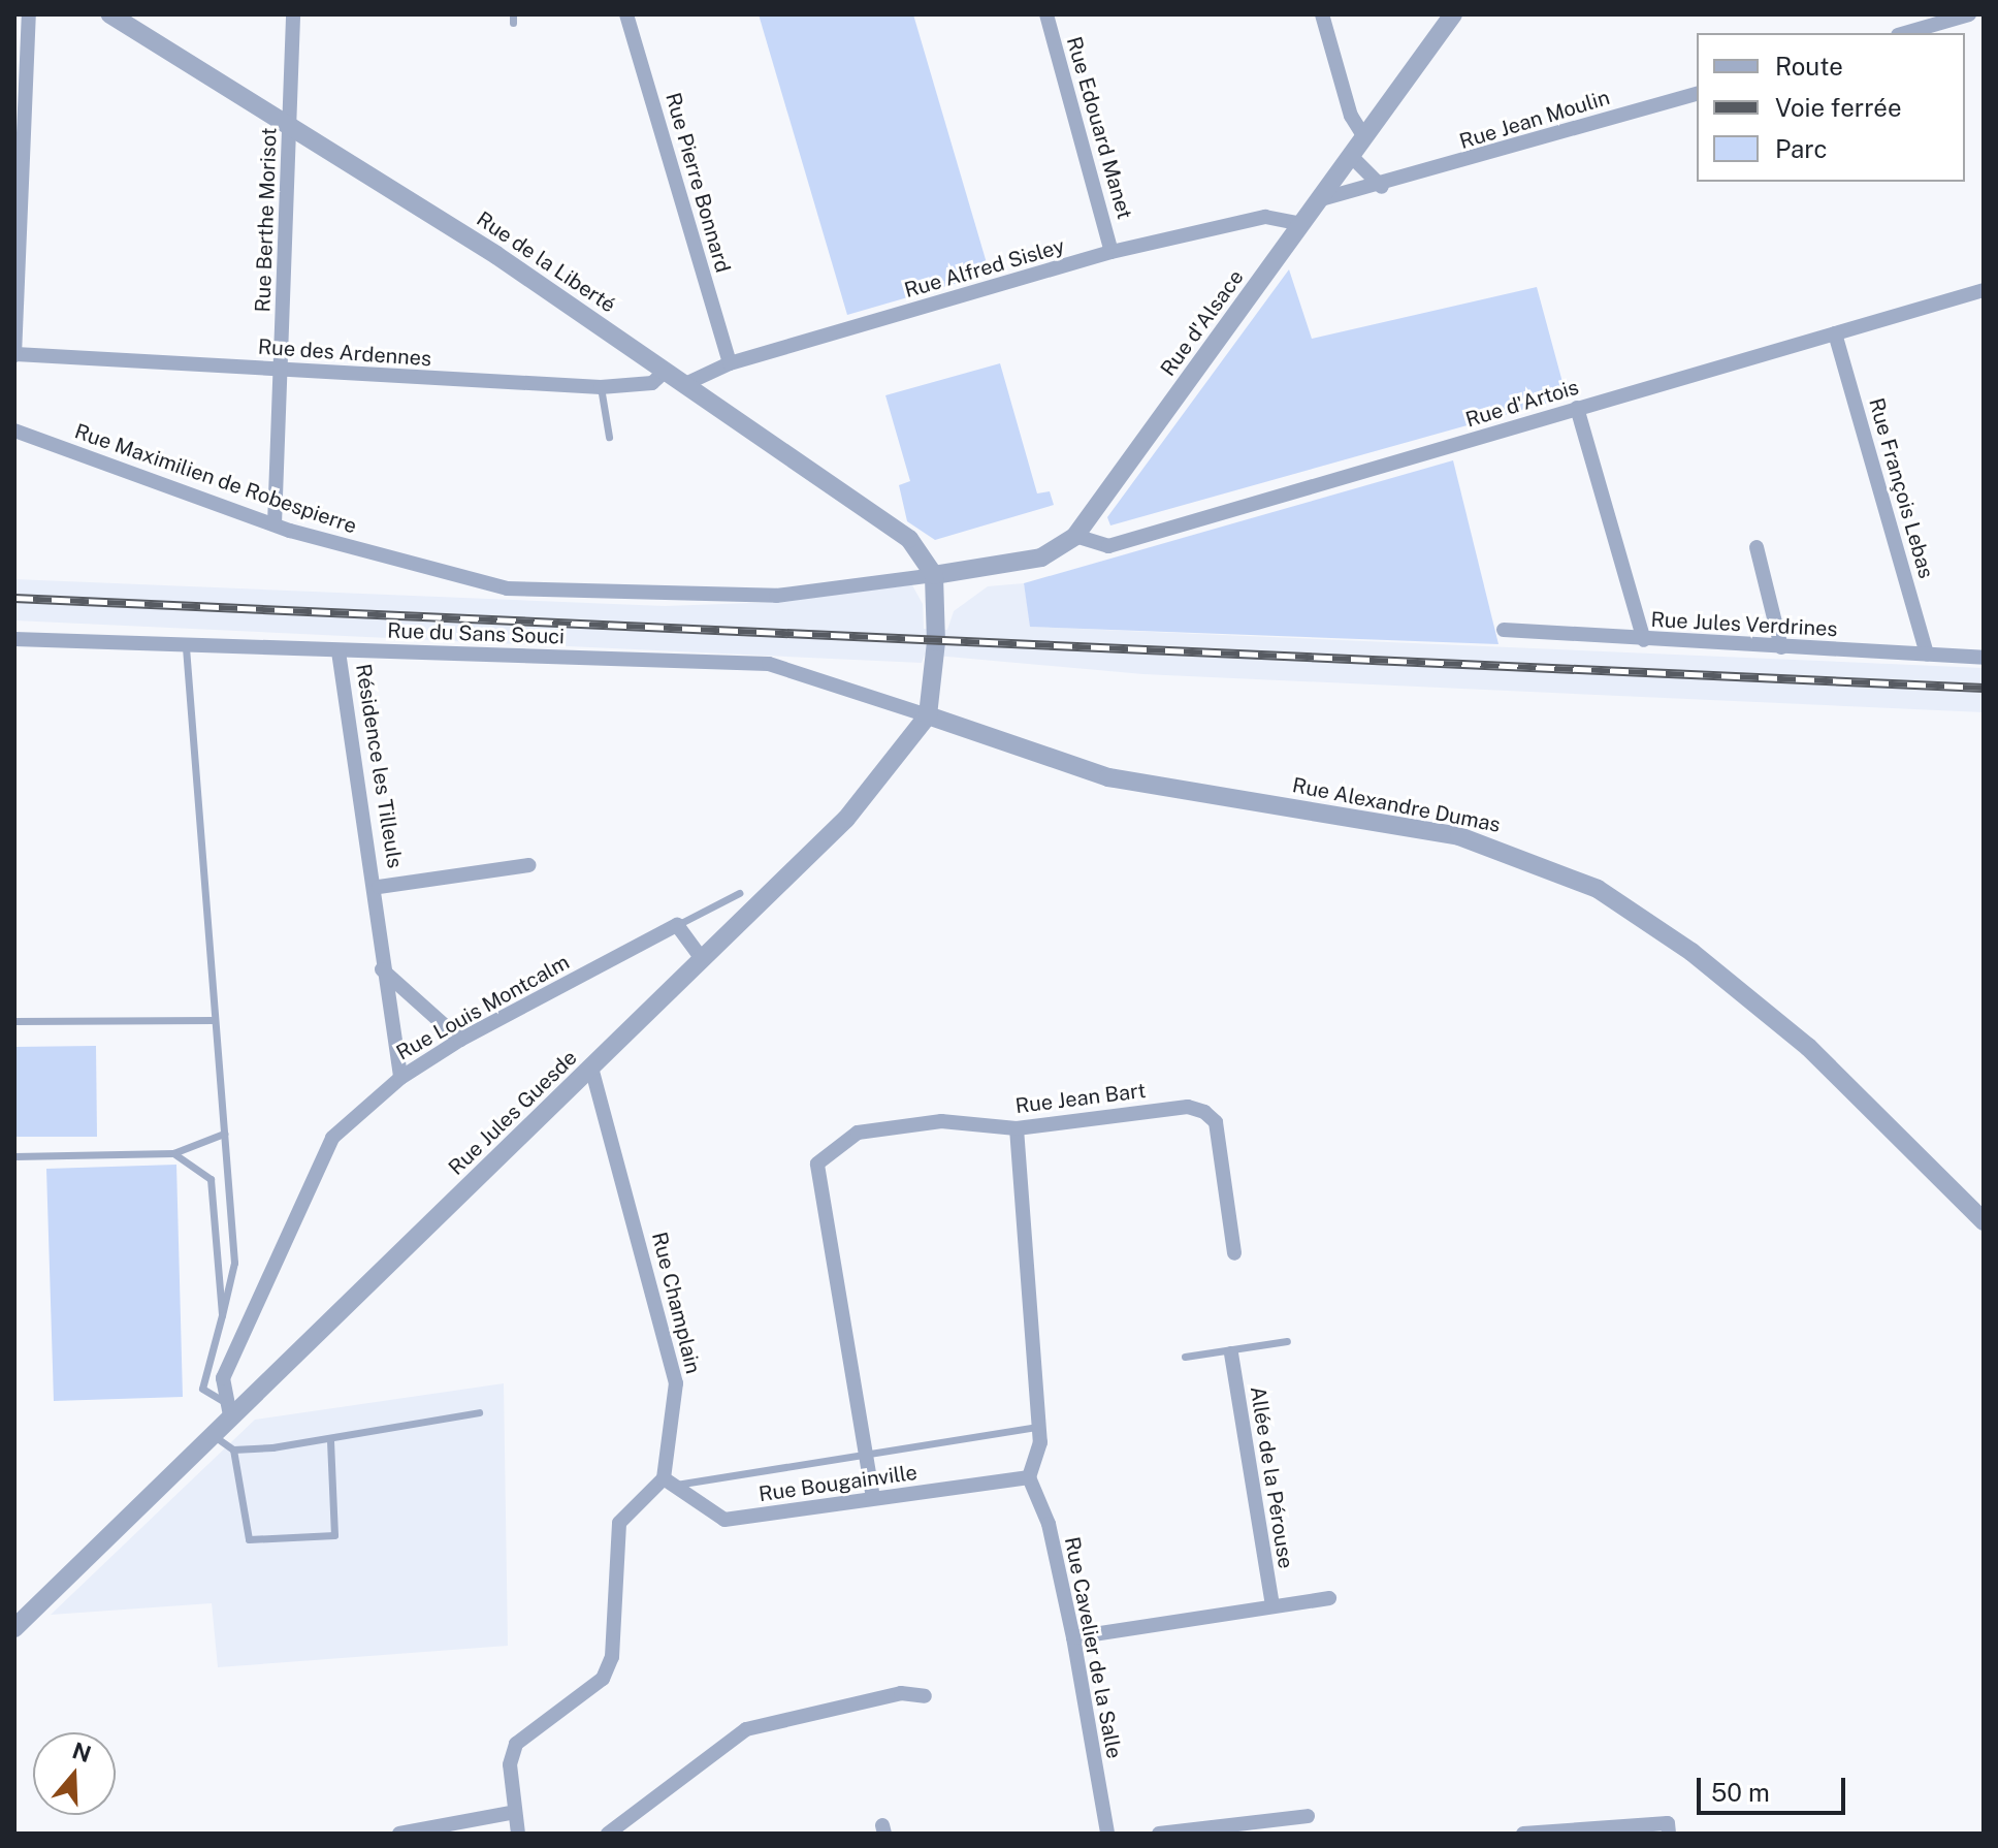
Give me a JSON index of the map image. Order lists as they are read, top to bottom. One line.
{"streets":{"street":["Rue Jean Moulin","Rue Edouard Manet","Rue Pierre Bonnard","Rue Berthe Morisot","Rue de la Liberté","Rue Alfred Sisley","Rue d'Alsace","Rue des Ardennes","Rue d'Artois","Rue Maximilien de Robespierre","Rue François Lebas","Rue Jules Verdrines","Rue du Sans Souci","Résidence les Tilleuls","Rue Alexandre Dumas","Rue Louis Montcalm","Rue Jean Bart","Rue Jules Guesde","Rue Champlain","Allée de la Pérouse","Rue Bougainville","Rue Cavelier de la Salle"]},"crossings":[["Rue Jean Moulin","Rue d'Alsace"],["Rue Edouard Manet","Rue Alfred Sisley"],["Rue Pierre Bonnard","Rue Alfred Sisley"],["Rue Berthe Morisot","Rue de la Liberté"],["Rue Berthe Morisot","Rue des Ardennes"],["Rue Berthe Morisot","Rue Maximilien de Robespierre"],["Rue de la Liberté","Rue Alfred Sisley"],["Rue de la Liberté","Rue d'Alsace"],["Rue de la Liberté","Rue des Ardennes"],["Rue de la Liberté","Rue Maximilien de Robespierre"],["Rue Alfred Sisley","Rue d'Alsace"],["Rue d'Alsace","Rue d'Artois"],["Rue d'Alsace","Rue Maximilien de Robespierre"],["Rue d'Artois","Rue François Lebas"],["Rue François Lebas","Rue Jules Verdrines"],["Rue du Sans Souci","Résidence les Tilleuls"],["Rue du Sans Souci","Rue Alexandre Dumas"],["Rue du Sans Souci","Rue Jules Guesde"],["Résidence les Tilleuls","Rue Louis Montcalm"],["Rue Alexandre Dumas","Rue Jules Guesde"],["Rue Louis Montcalm","Rue Jules Guesde"],["Rue Jean Bart","Rue Bougainville"],["Rue Jules Guesde","Rue Champlain"],["Rue Champlain","Rue Bougainville"],["Rue Bougainville","Rue Cavelier de la Salle"]],"legend":["Route","Voie ferrée","Parc"],"scale_bar":"50 m","north":"top"}
